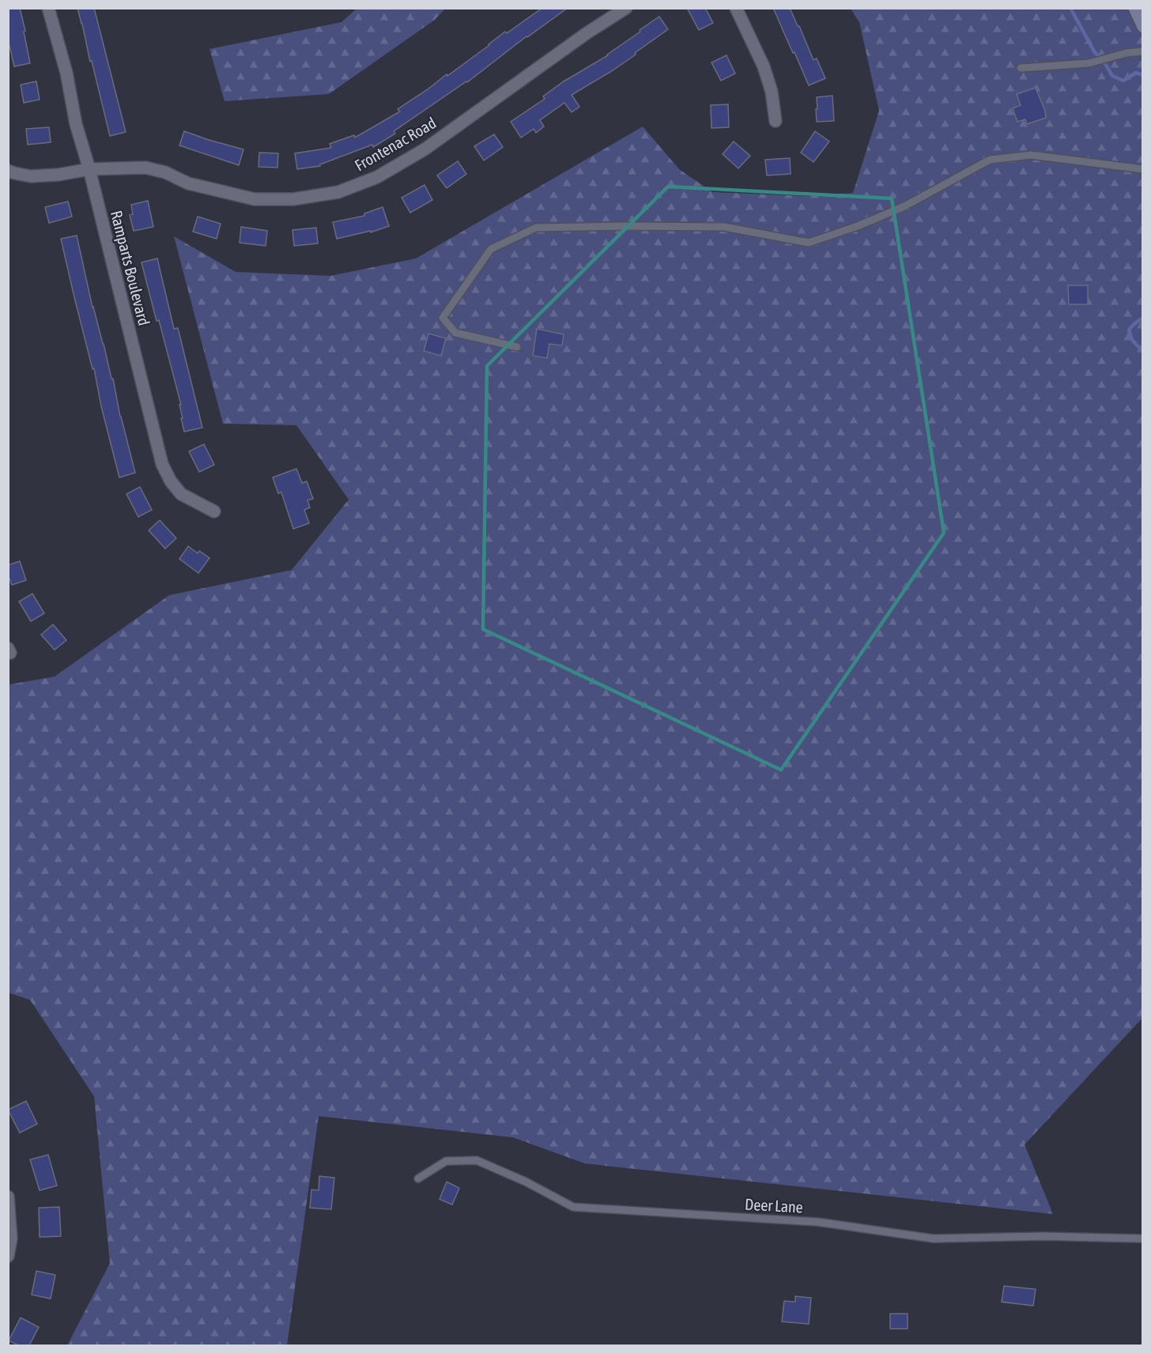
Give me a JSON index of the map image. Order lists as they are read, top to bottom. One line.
{"streets":{"street":["Frontenac Road","Ramparts Boulevard"],"lane":["Deer Lane"]},"crossings":[["Frontenac Road","Ramparts Boulevard"]]}
